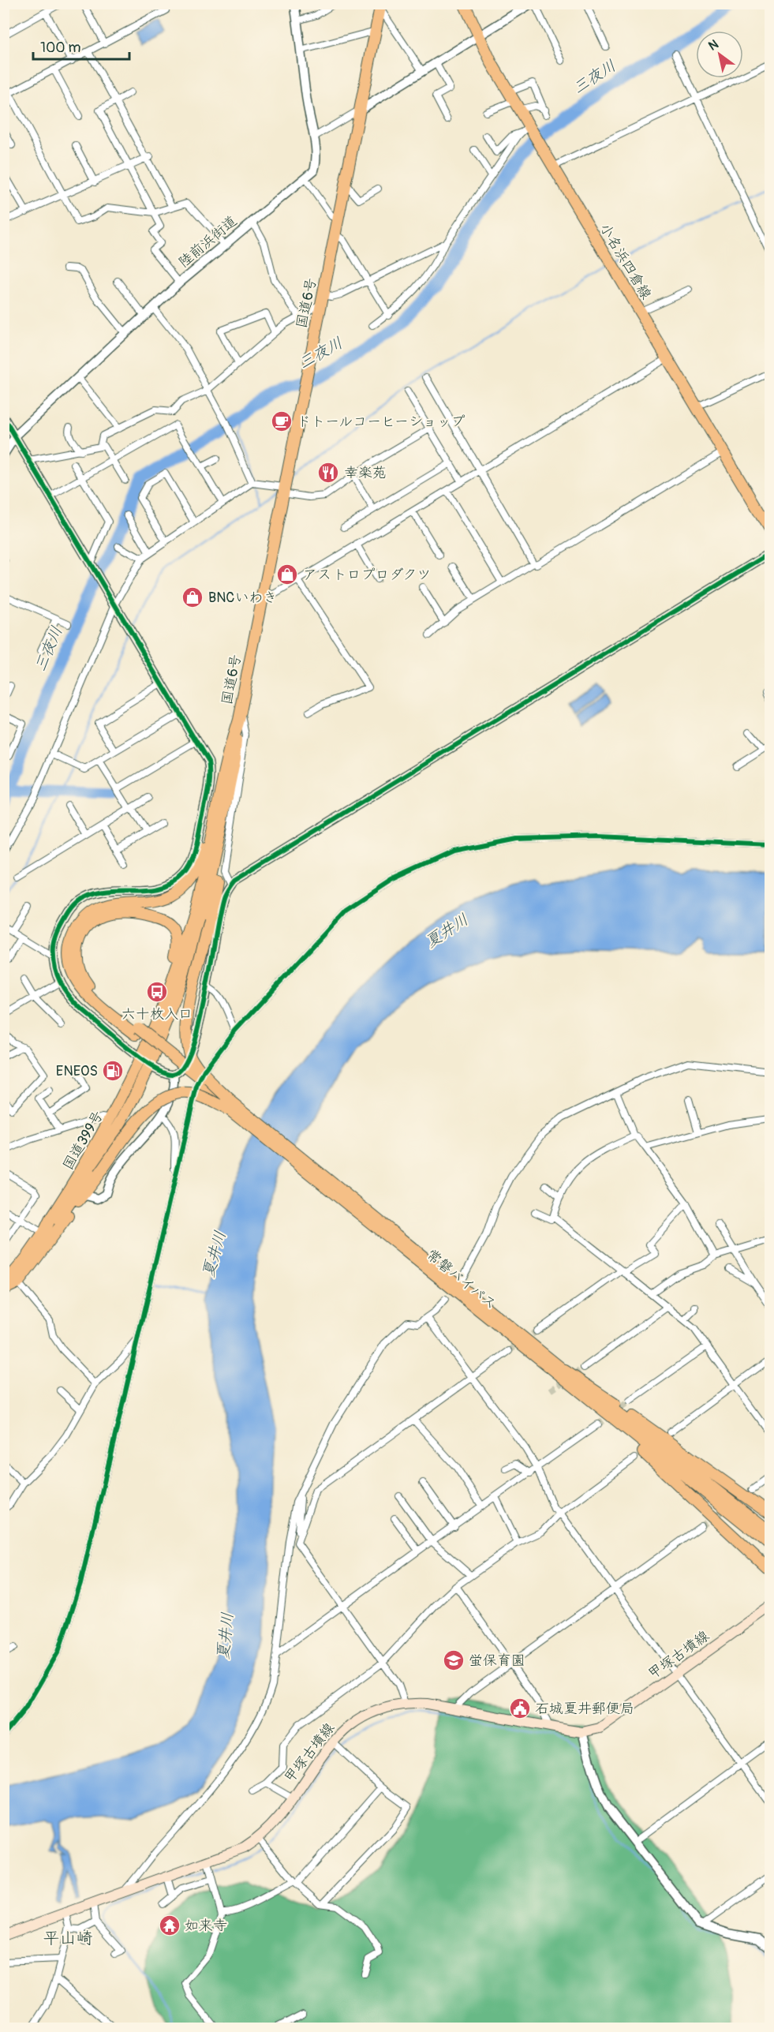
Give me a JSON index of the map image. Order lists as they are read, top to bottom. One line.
{"streets":{"main road":["小名浜四倉線","国道6号","国道399号","常磐バイパス","甲塚古墳線"],"street":["陸前浜街道"]},"crossings":[["国道6号","国道399号"]],"districts":["平山崎"],"water":["三夜川","夏井川"],"places":{"cafe":["ドトールコーヒーショップ"],"restaurant":["幸楽苑"],"shop":["アストロプロダクツ","BNCいわき"],"bus stop":["六十枚入口"],"fuel station":["ENEOS"],"school or university":["蛍保育園"],"public building":["石城夏井郵便局"],"temple":["如来寺"]},"scale_bar":"100 m","north":"top left"}
